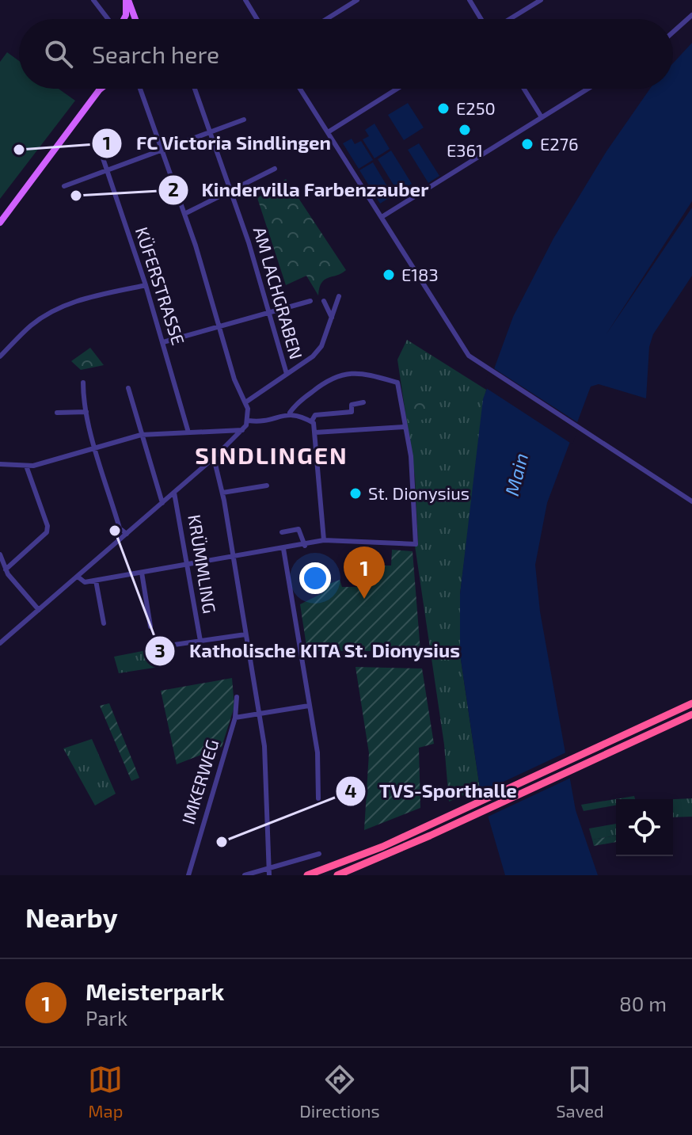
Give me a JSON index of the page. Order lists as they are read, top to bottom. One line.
{"streets":{"street":["KÜFERSTRASSE","AM LACHGRABEN","KRÜMMLING","IMKERWEG"]},"districts":["SINDLINGEN"],"water":["Main"],"places":["E250","E361","E276","FC Victoria Sindlingen","Kindervilla Farbenzauber","E183","St. Dionysius","Katholische KITA St. Dionysius","TVS-Sporthalle"],"page":{"search":"Search here","pins":"1","heading":"Nearby","list":[{"mark":"1","name":"Meisterpark","note":"Park","value":"80 m"}],"nav":["Map","Directions","Saved"]}}
